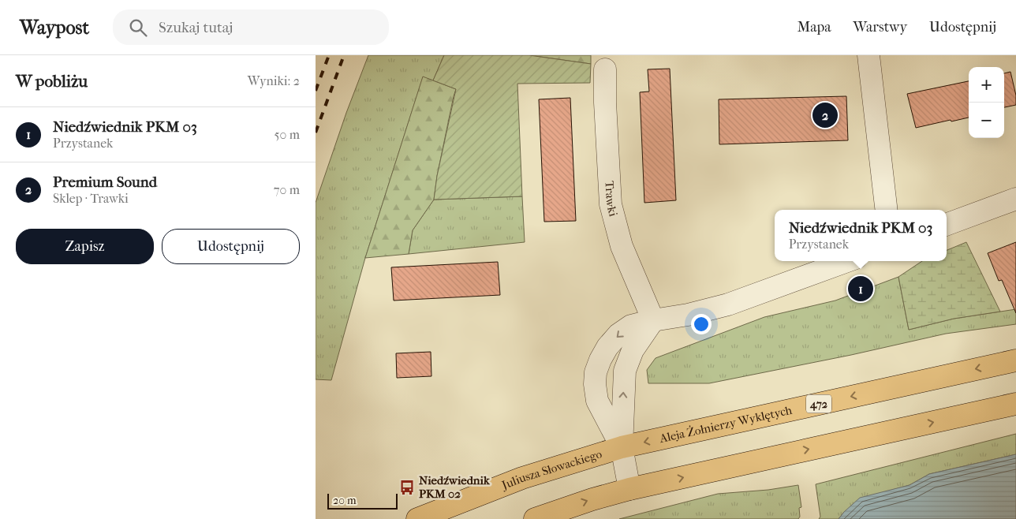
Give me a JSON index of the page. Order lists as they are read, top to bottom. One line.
{"streets":{"main road":["472","Aleja Żołnierzy Wyklętych","Juliusza Słowackiego"],"street":["Trawki"]},"crossings":[["Aleja Żołnierzy Wyklętych","Juliusza Słowackiego"]],"places":{"bus stop":["Niedźwiednik PKM 02"]},"scale_bar":"20 m","page":{"header":"Waypost","search":"Szukaj tutaj","nav":["Mapa","Warstwy","Udostępnij"],"heading":["W pobliżu","Wyniki: 2"],"map_buttons":["+","−"],"pins":["2","1"],"list":[{"mark":"1","name":"Niedźwiednik PKM 03","note":"Przystanek","value":"50 m"},{"mark":"2","name":"Premium Sound","note":"Sklep · Trawki","value":"70 m"}],"popup":["Niedźwiednik PKM 03","Przystanek"],"buttons":["Zapisz","Udostępnij"],"scale":"20 m"}}
